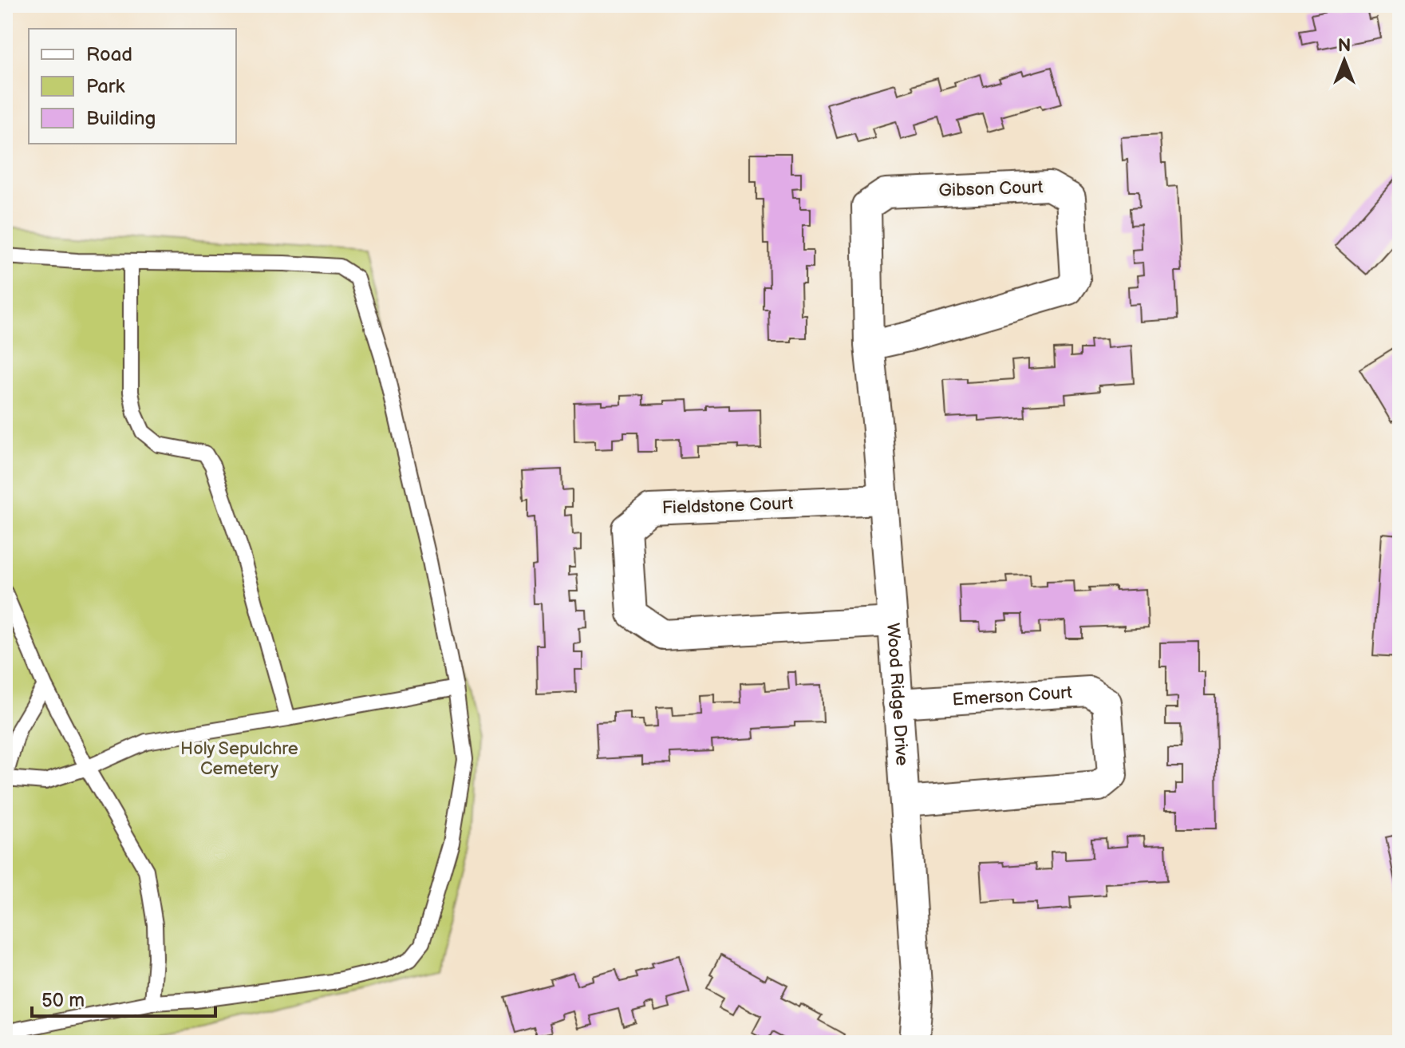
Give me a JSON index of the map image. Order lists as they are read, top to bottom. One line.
{"streets":{"street":["Gibson Court","Fieldstone Court","Wood Ridge Drive","Emerson Court"]},"crossings":[["Gibson Court","Wood Ridge Drive"],["Fieldstone Court","Wood Ridge Drive"],["Wood Ridge Drive","Emerson Court"]],"parks":["Holy Sepulchre Cemetery"],"legend":["Road","Park","Building"],"scale_bar":"50 m","north":"top"}
